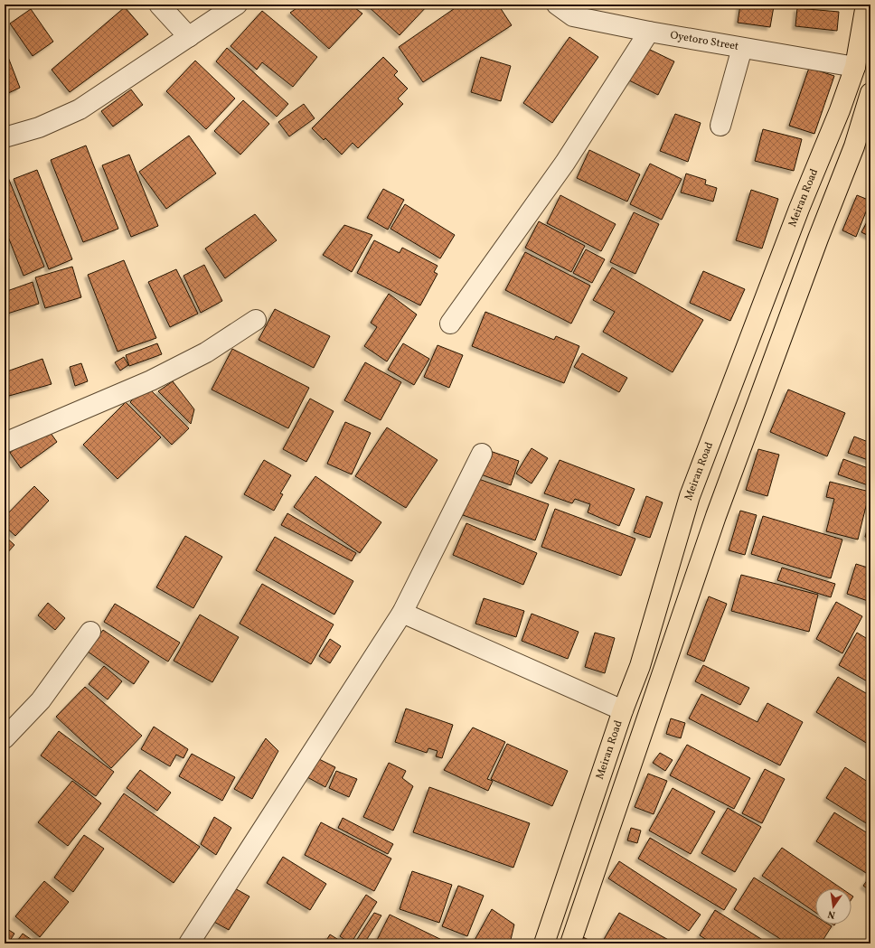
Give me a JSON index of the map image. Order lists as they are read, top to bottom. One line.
{"streets":{"main road":["Meiran Road"],"street":["Oyetoro Street"]},"crossings":[["Oyetoro Street","Meiran Road"]],"north":"bottom"}
